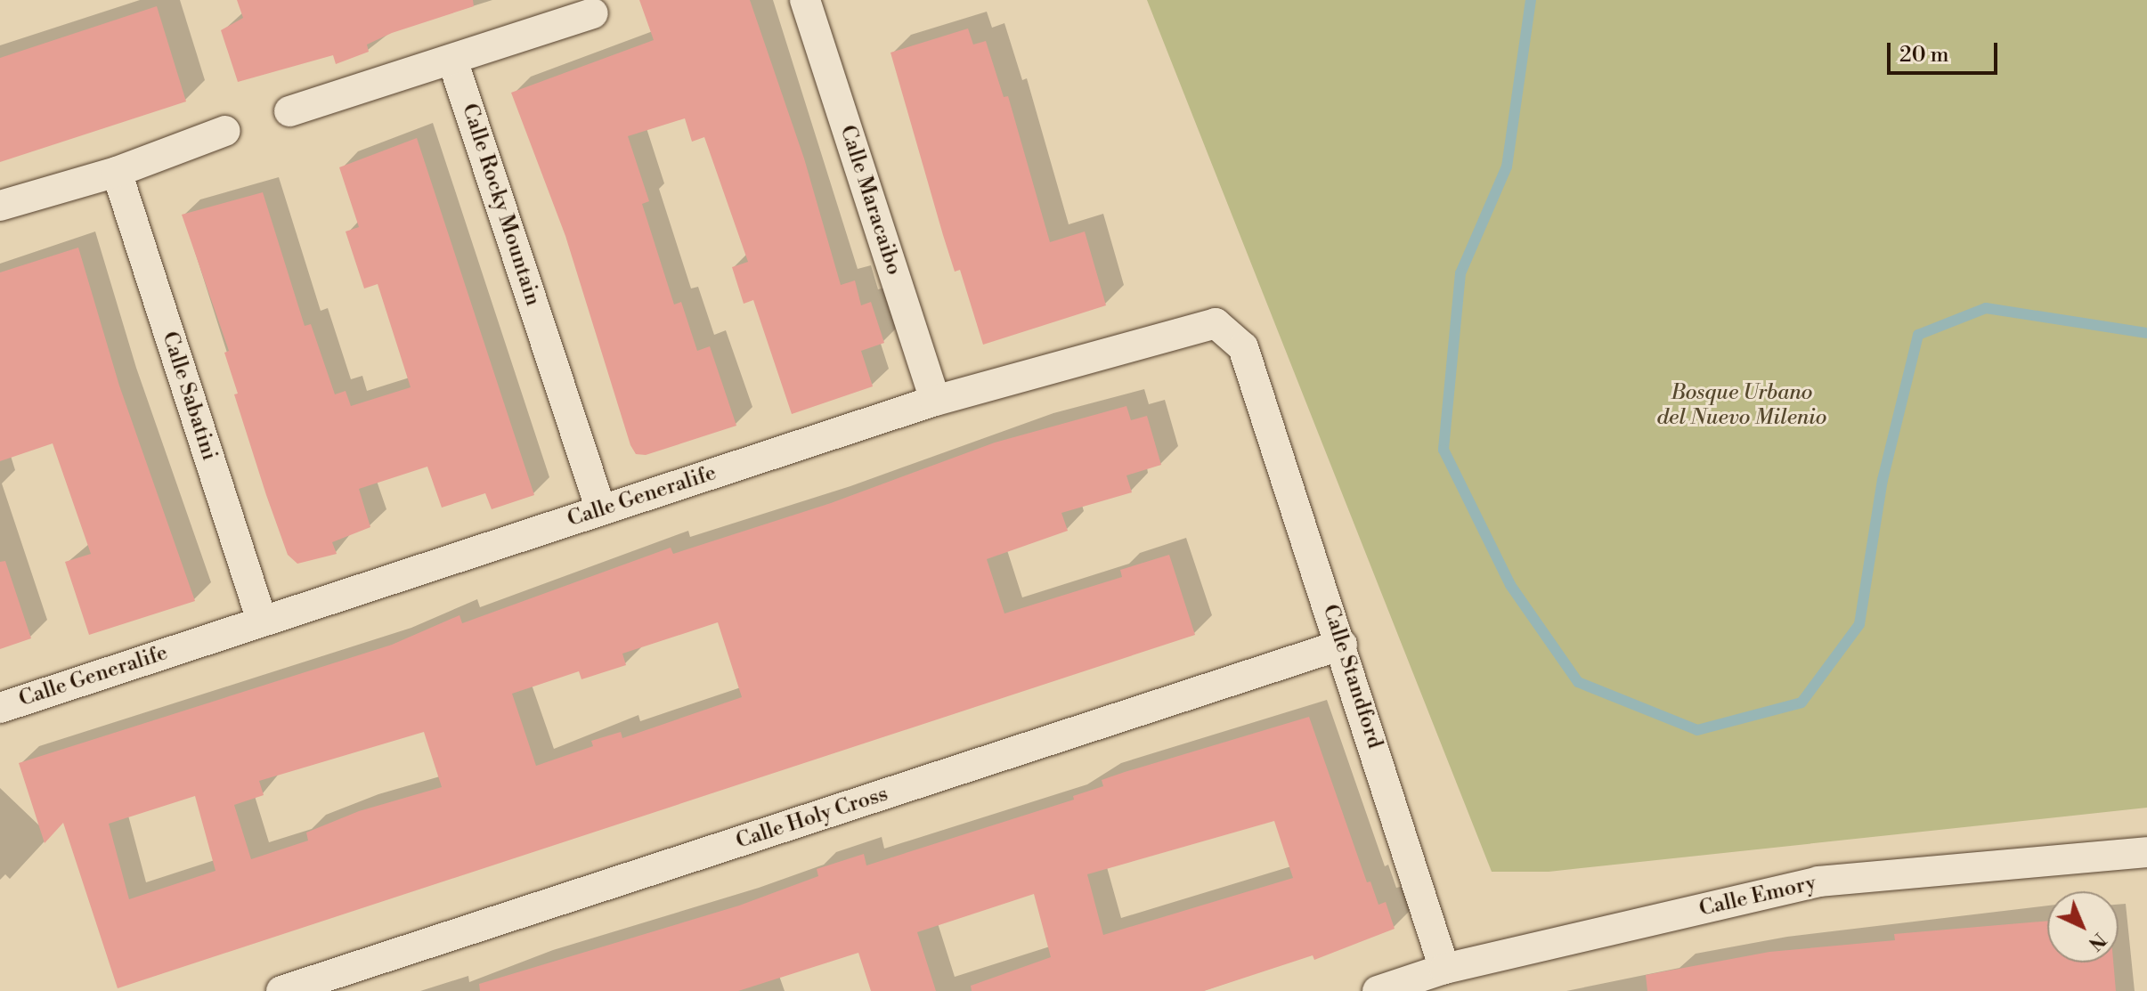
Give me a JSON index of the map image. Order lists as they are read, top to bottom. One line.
{"streets":{"street":["Calle Maracaibo","Calle Rocky Mountain","Calle Sabatini","Calle Generalife","Calle Standford","Calle Holy Cross","Calle Emory"]},"crossings":[["Calle Maracaibo","Calle Generalife"],["Calle Rocky Mountain","Calle Generalife"],["Calle Sabatini","Calle Generalife"],["Calle Generalife","Calle Standford"],["Calle Standford","Calle Holy Cross"],["Calle Standford","Calle Emory"]],"parks":["Bosque Urbano del Nuevo Milenio"],"scale_bar":"20 m","north":"bottom right"}
